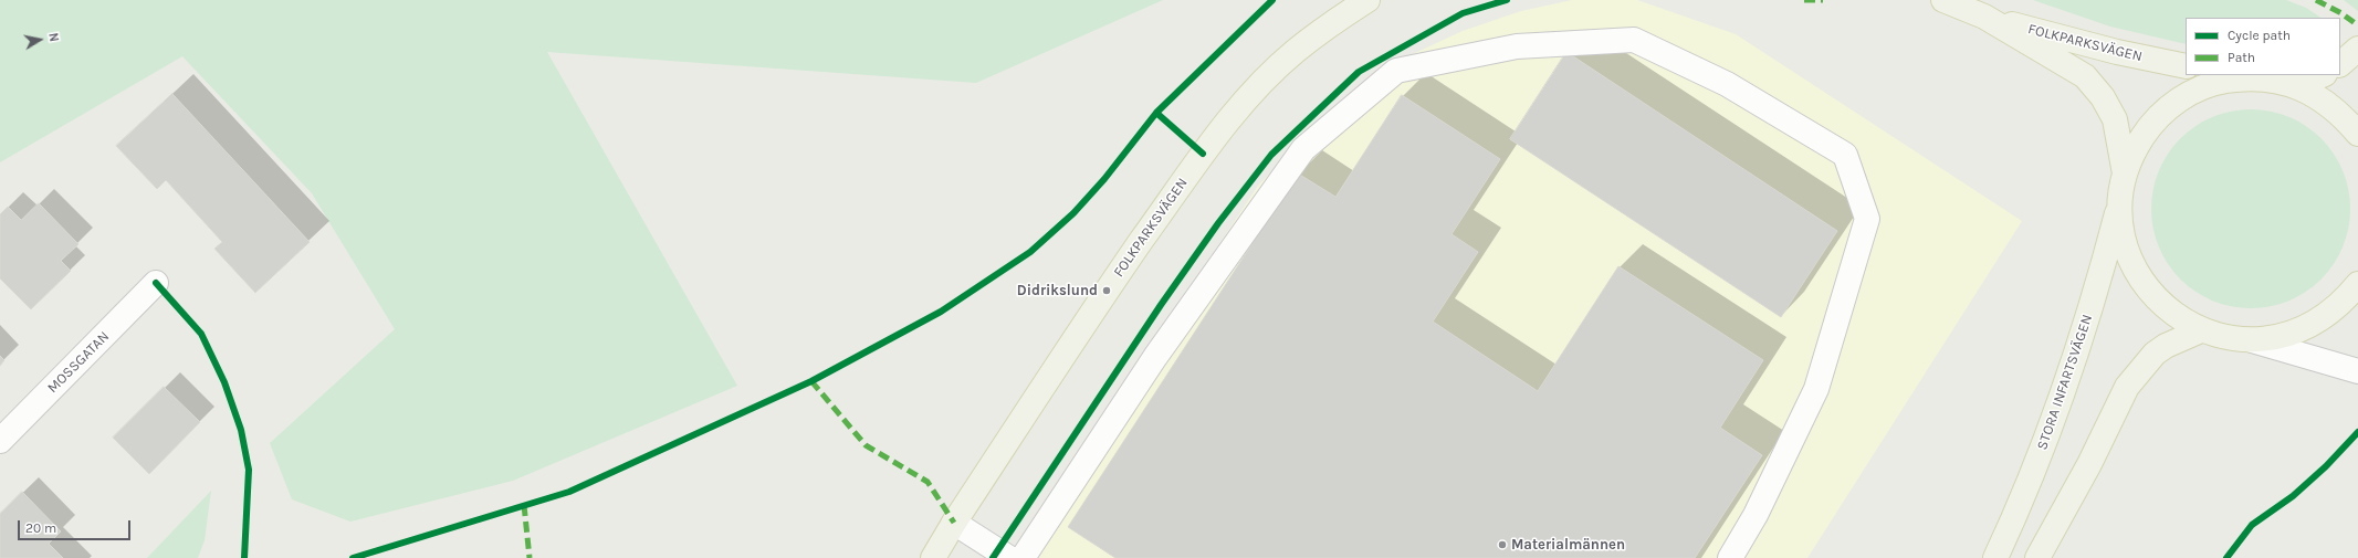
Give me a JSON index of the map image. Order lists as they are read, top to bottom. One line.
{"streets":{"main road":["FOLKPARKSVÄGEN","STORA INFARTSVÄGEN"],"street":["MOSSGATAN"]},"places":["Didrikslund","Materialmännen"],"legend":["Cycle path","Path"],"scale_bar":"20 m","north":"right"}
